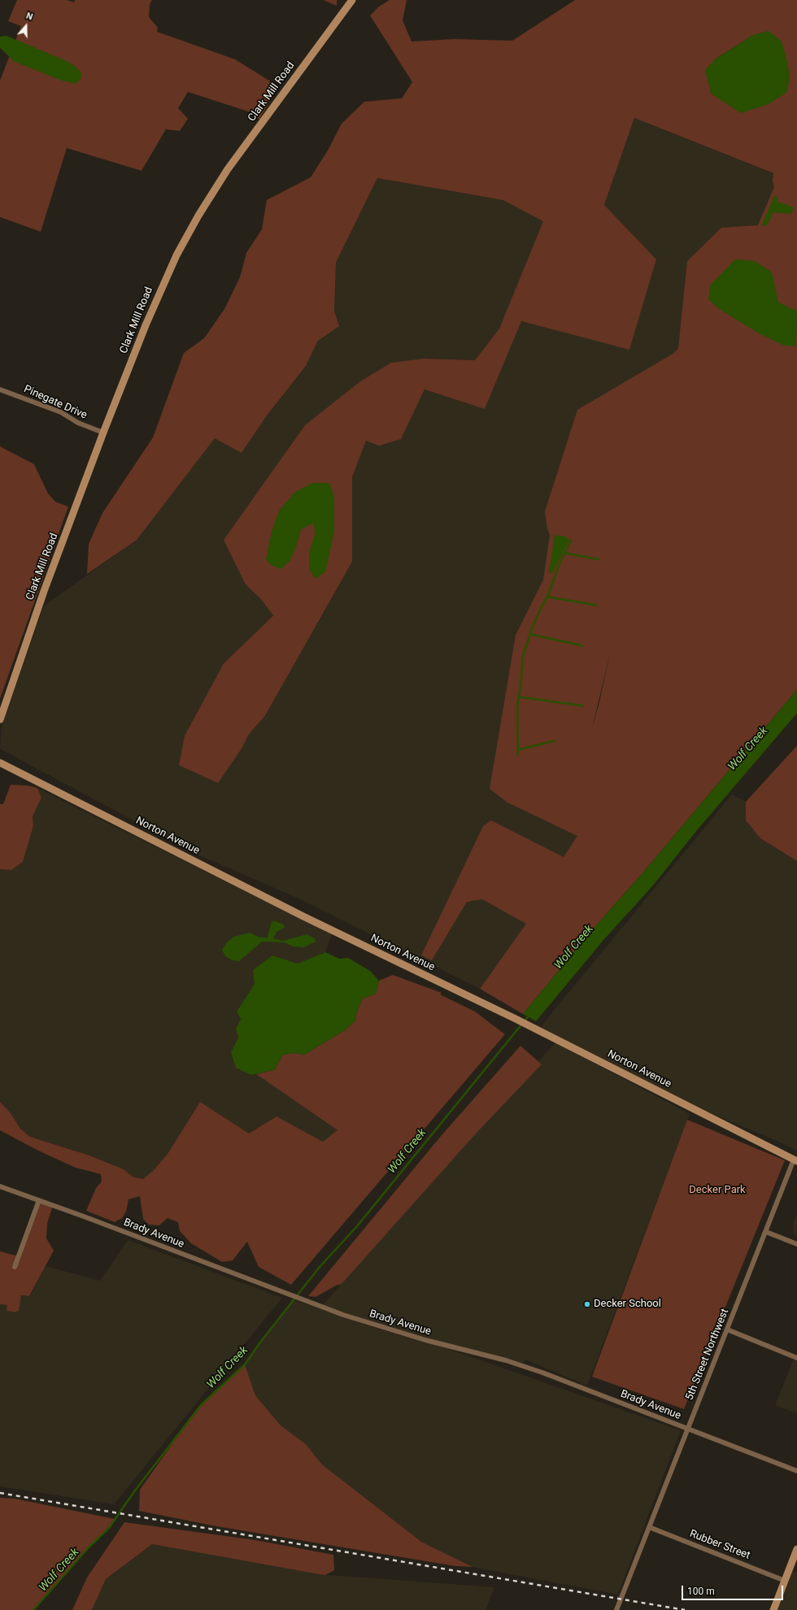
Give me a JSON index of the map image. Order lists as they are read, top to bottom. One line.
{"streets":{"main road":["Clark Mill Road","Norton Avenue"],"street":["Pinegate Drive","Brady Avenue","5th Street Northwest","Rubber Street"]},"crossings":[["Clark Mill Road","Pinegate Drive"],["Norton Avenue","5th Street Northwest"],["Brady Avenue","5th Street Northwest"],["5th Street Northwest","Rubber Street"]],"water":["Wolf Creek"],"parks":["Decker Park"],"places":["Decker School"],"scale_bar":"100 m","north":"top"}
